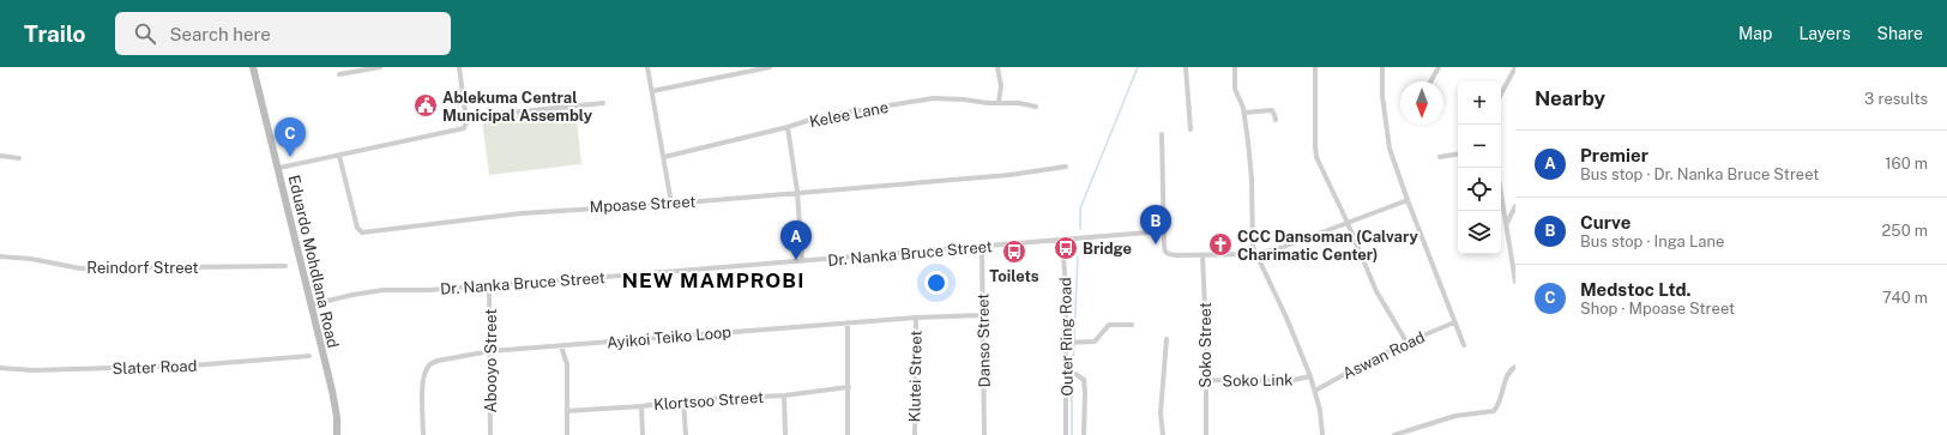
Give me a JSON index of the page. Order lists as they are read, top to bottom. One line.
{"streets":{"main road":["Eduardo Mohdlana Road"],"street":["Kelee Lane","Mpoase Street","Dr. Nanka Bruce Street","Reindorf Street","Ayikoi Teiko Loop","Outer Ring Road","Danso Street","Soko Street","Aswan Road","Abooyo Street","Slater Road","Klutei Street","Soko Link","Klortsoo Street"]},"crossings":[["Dr. Nanka Bruce Street","Eduardo Mohdlana Road"],["Dr. Nanka Bruce Street","Outer Ring Road"],["Dr. Nanka Bruce Street","Danso Street"],["Dr. Nanka Bruce Street","Abooyo Street"],["Ayikoi Teiko Loop","Danso Street"],["Ayikoi Teiko Loop","Abooyo Street"],["Ayikoi Teiko Loop","Klutei Street"],["Soko Street","Soko Link"]],"districts":["NEW MAMPROBI"],"places":{"public building":["Ablekuma Central Municipal Assembly"],"church":["CCC Dansoman (Calvary Charimatic Center)"],"bus stop":["Bridge","Toilets"]},"north":"bottom","page":{"header":"Trailo","search":"Search here","nav":["Map","Layers","Share"],"heading":["Nearby","3 results"],"map_buttons":["+","−"],"pins":["C","B","A"],"list":[{"mark":"A","name":"Premier","note":"Bus stop · Dr. Nanka Bruce Street","value":"160 m"},{"mark":"B","name":"Curve","note":"Bus stop · Inga Lane","value":"250 m"},{"mark":"C","name":"Medstoc Ltd.","note":"Shop · Mpoase Street","value":"740 m"}]}}
